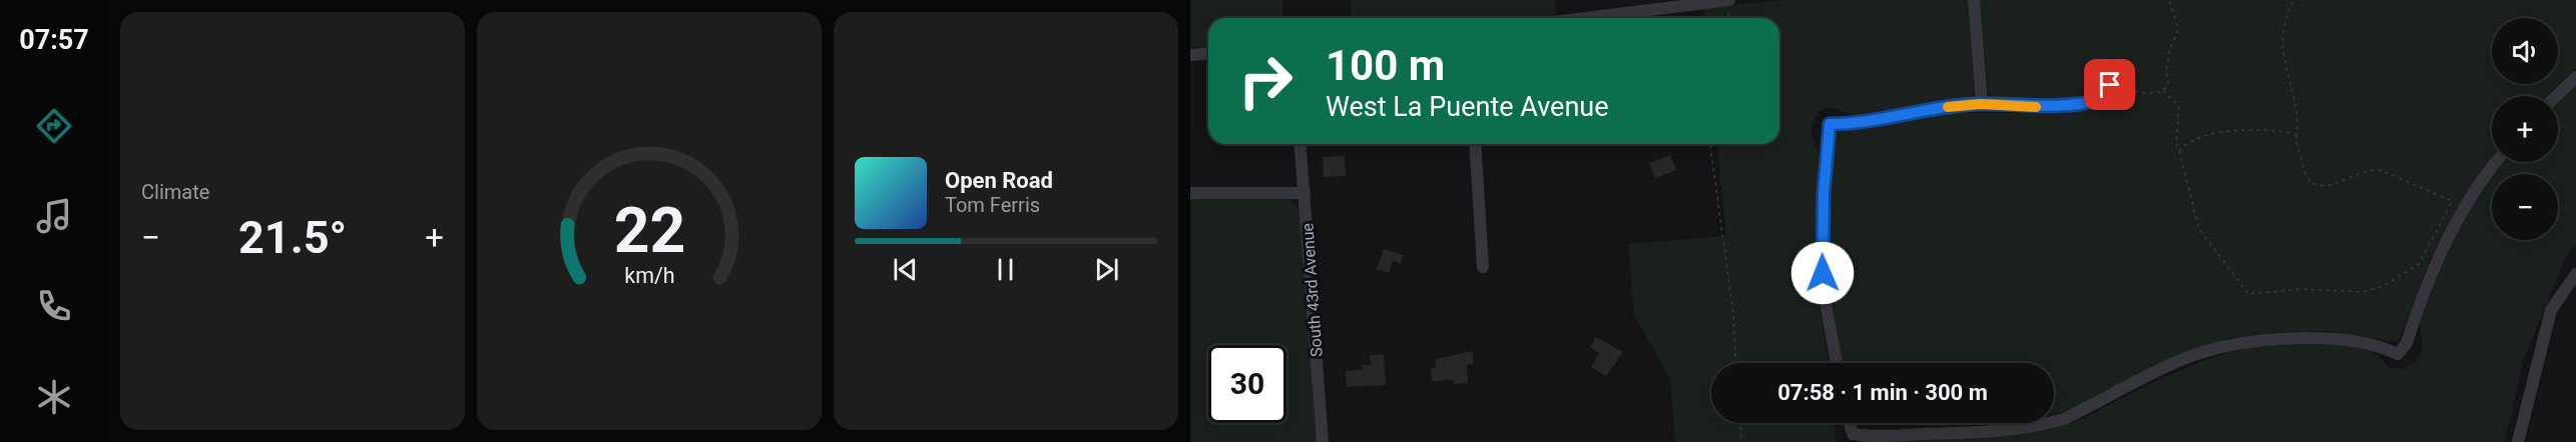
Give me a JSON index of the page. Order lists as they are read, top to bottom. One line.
{"streets":{"street":["South 43rd Avenue"]},"page":{"tabs":"07:57","tile":"Climate","map_buttons":["+","−"],"turn":["100 m","West La Puente Avenue"],"song":["Open Road","Tom Ferris"],"heat":["−","21.5°","+"],"limit":"30","trip":"07:58 · 1 min · 300 m","gauge":["22","km/h"]}}
